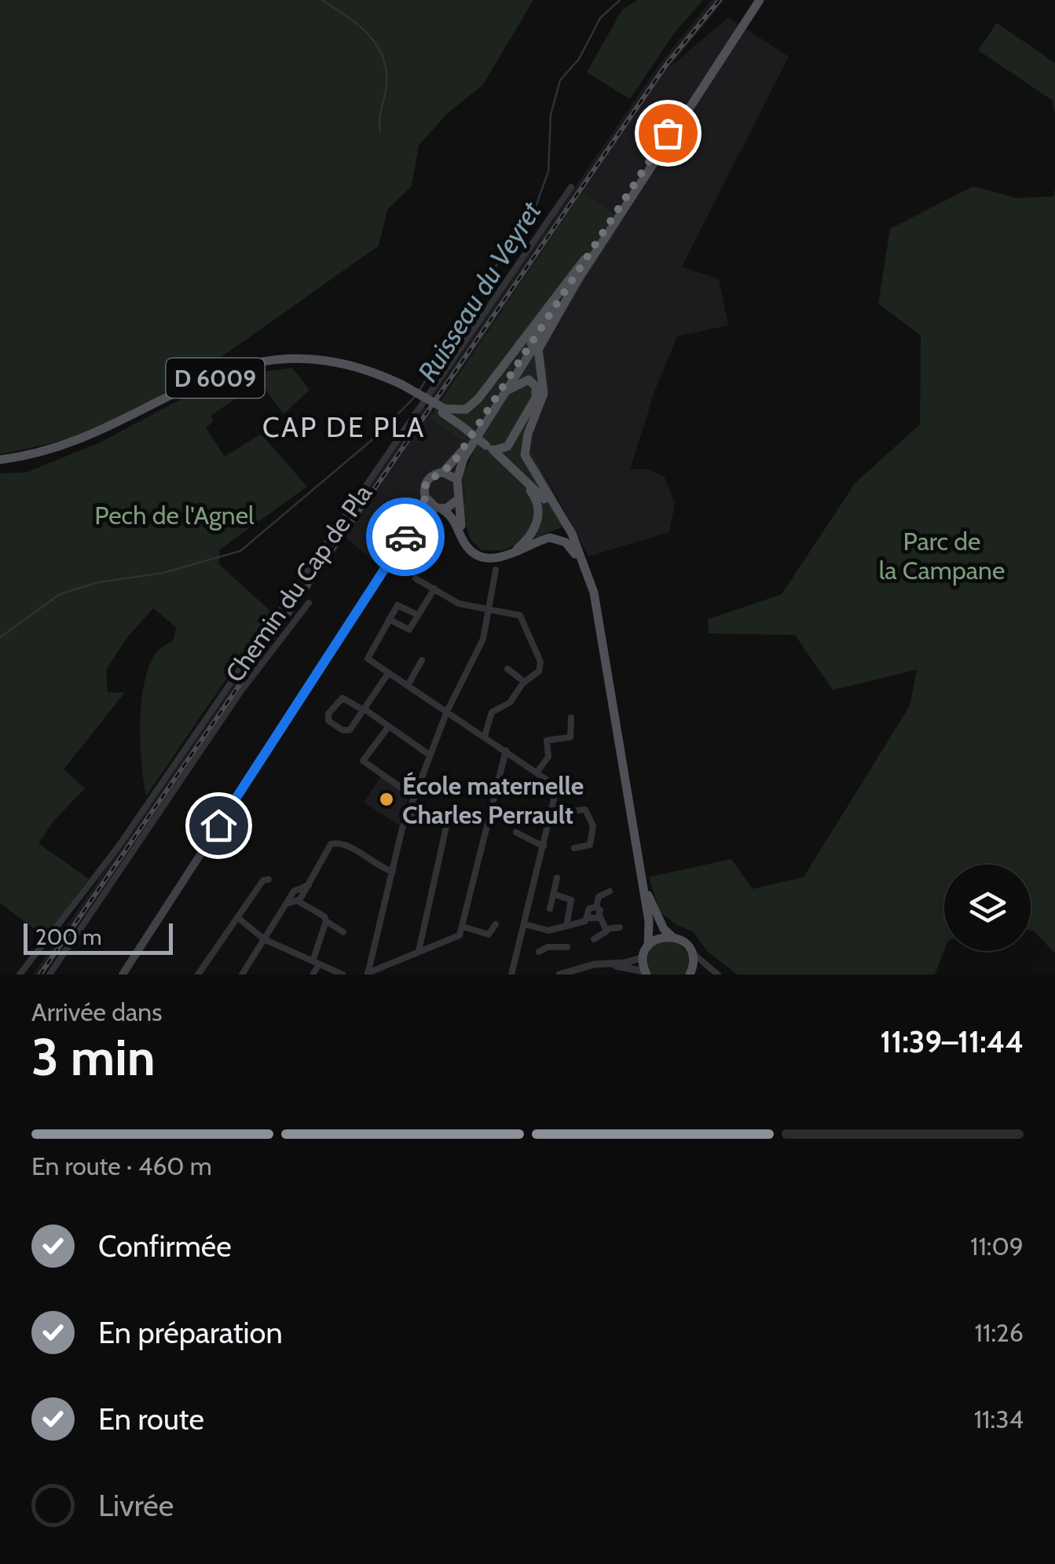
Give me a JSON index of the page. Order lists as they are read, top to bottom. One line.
{"streets":{"main road":["D 6009"],"street":["Chemin du Cap de Pla"]},"districts":["CAP DE PLA"],"water":["Ruisseau du Veyret"],"parks":["Pech de l'Agnel","Parc de la Campane"],"places":["École maternelle Charles Perrault"],"scale_bar":"200 m","page":{"scale":"200 m","heading":["3 min","Arrivée dans","11:39–11:44"],"bar":"En route · 460 m","list":[["Confirmée","11:09"],["En préparation","11:26"],["En route","11:34"],"Livrée"]}}
